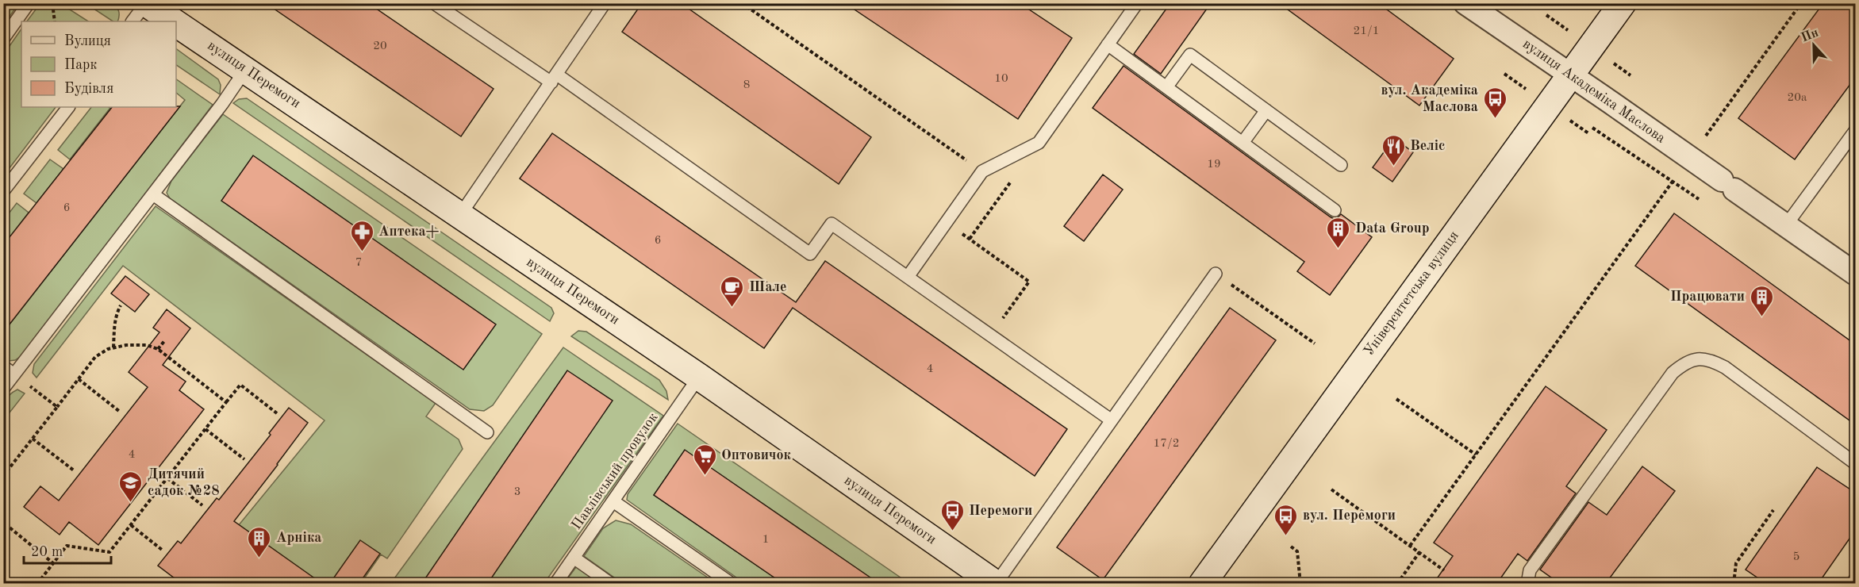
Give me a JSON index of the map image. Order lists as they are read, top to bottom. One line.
{"streets":{"main road":["вулиця Перемоги","Університетська вулиця"],"street":["вулиця Академіка Маслова"],"lane":["Павлівський провулок"]},"crossings":[["вулиця Перемоги","Павлівський провулок"],["вулиця Академіка Маслова","Університетська вулиця"]],"places":{"bus stop":["вул. Академіка Маслова","Перемоги","вул. Перемоги"],"restaurant":["Веліс"],"building":["Data Group","Працювати","Арніка"],"pharmacy":["Аптека+"],"cafe":["Шале"],"supermarket":["Оптовичок"],"school or university":["Дитячий садок №28"]},"house_numbers":["21/1","20","10","8","20а","19","6","6","7","4","17/2","4","3","1","5"],"legend":["Вулиця","Парк","Будівля"],"scale_bar":"20 m","north":"top"}
